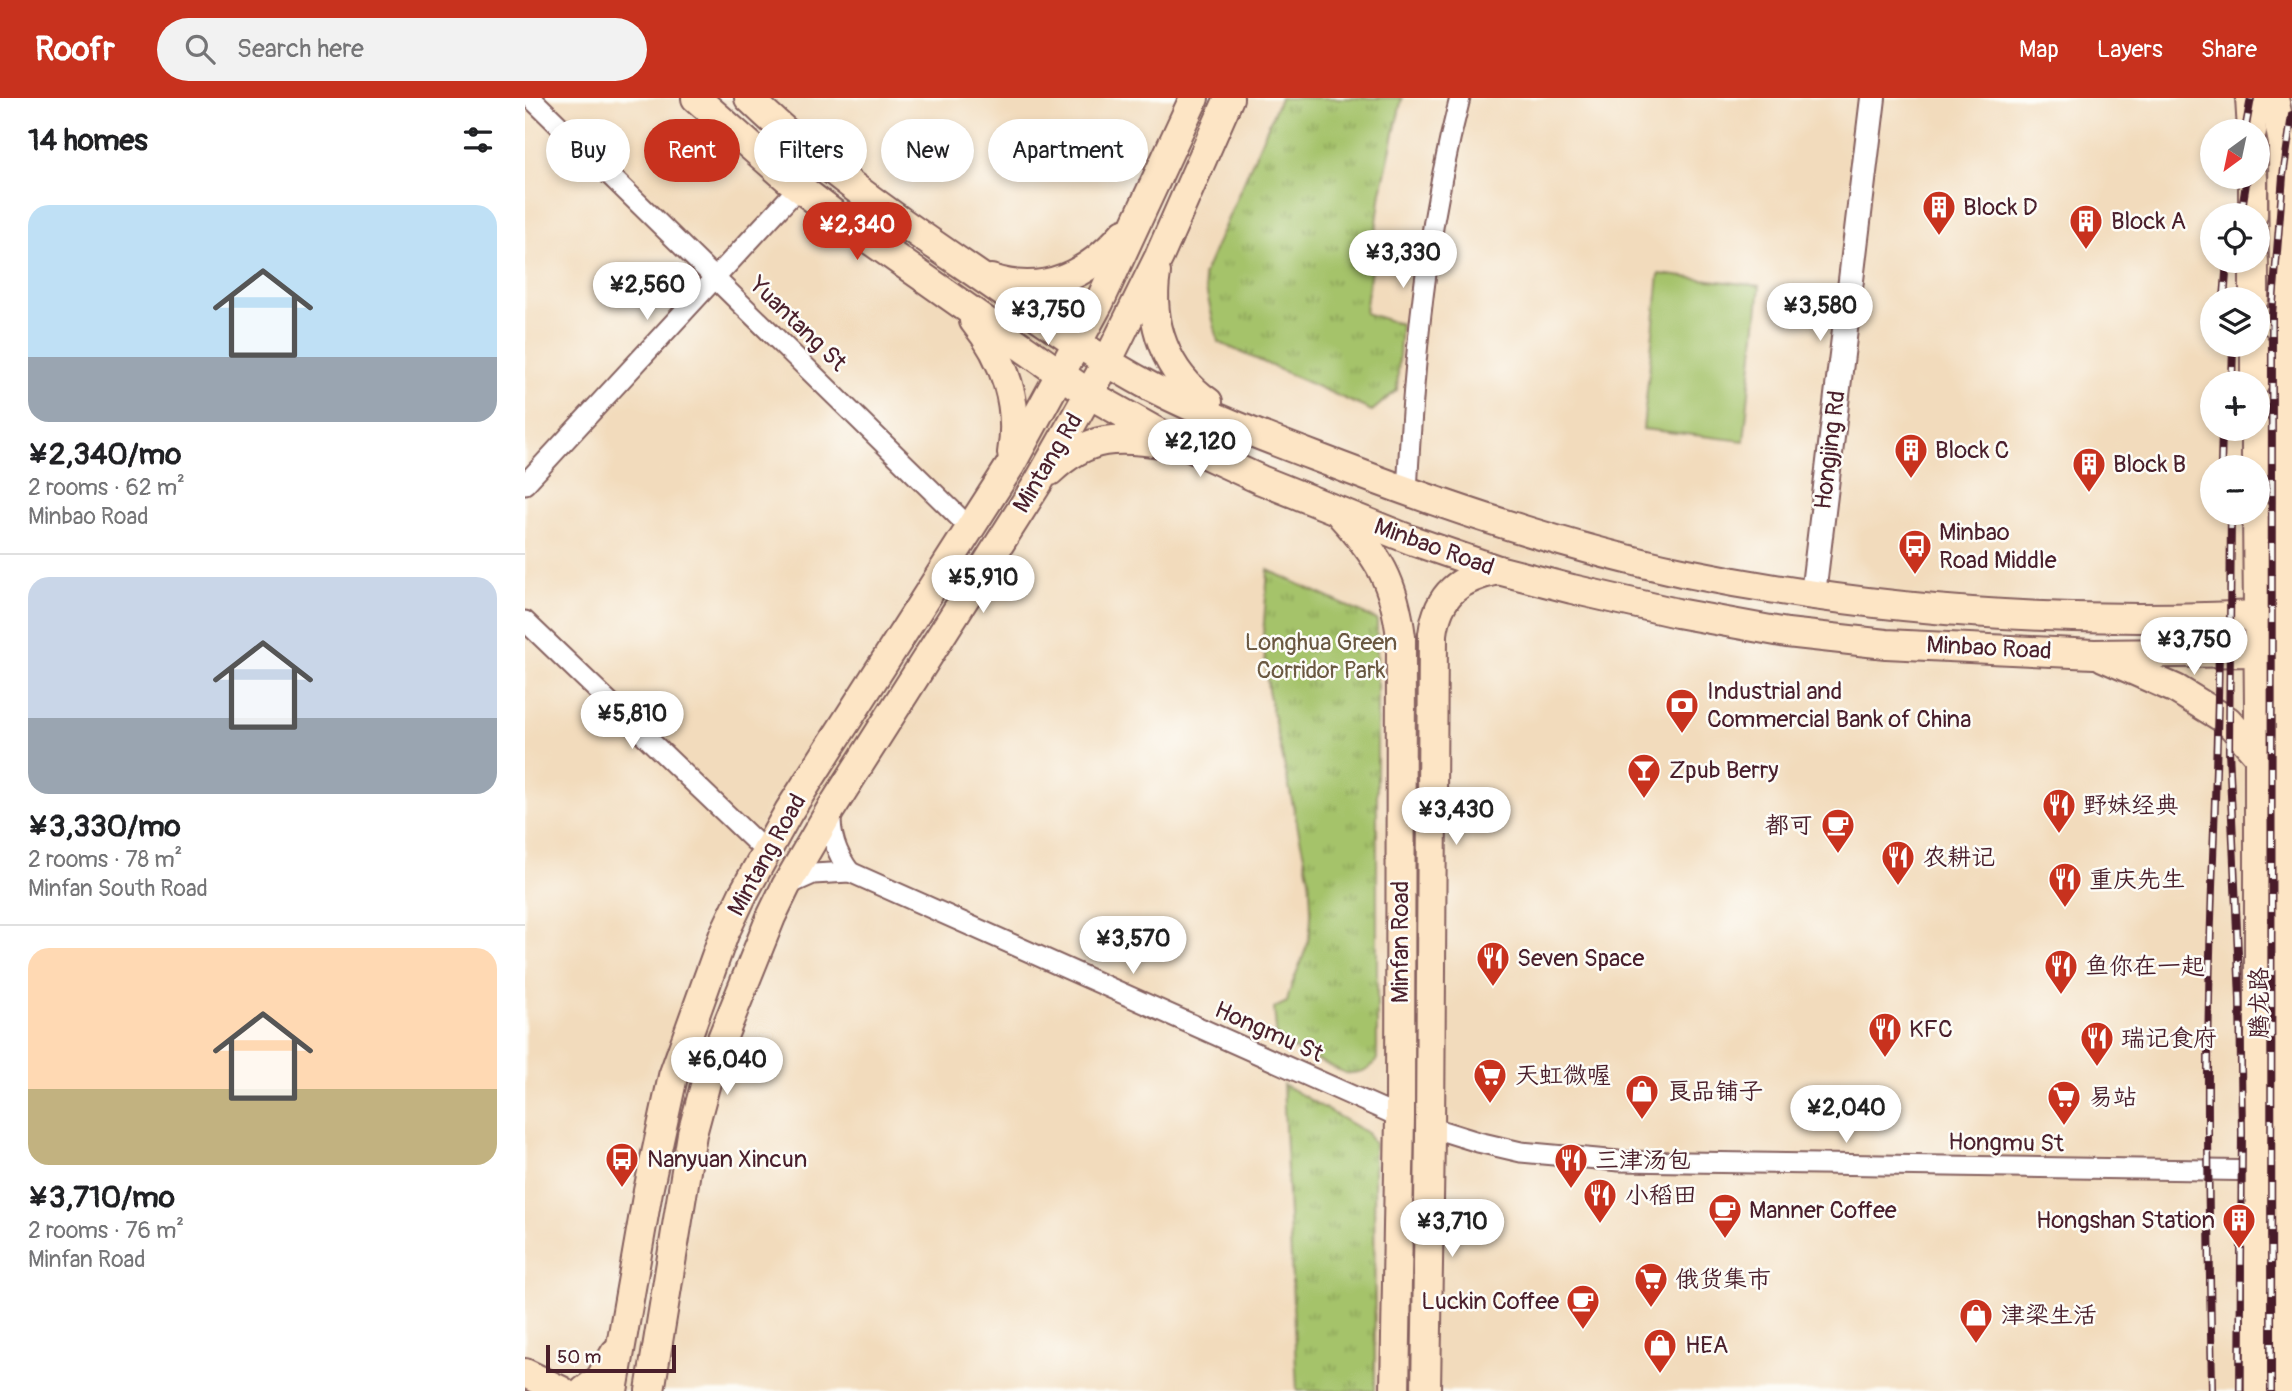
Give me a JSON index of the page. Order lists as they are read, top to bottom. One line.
{"streets":{"main road":["Mintang Rd","Minbao Road","Mintang Road","Minfan Road","腾龙路"],"street":["Yuantang St","Hongjing Rd","Hongmu St"]},"crossings":[["Yuantang St","Mintang Road"],["Hongjing Rd","Minbao Road"],["Mintang Rd","Minbao Road"],["Mintang Rd","Mintang Road"],["Minbao Road","Mintang Road"],["Minbao Road","Minfan Road"],["Minbao Road","腾龙路"],["Minfan Road","Hongmu St"],["腾龙路","Hongmu St"]],"parks":["Longhua Green Corridor Park"],"places":{"building":["Block D","Block A","Block C","Block B","Hongshan Station"],"bus stop":["Minbao Road Middle","Nanyuan Xincun"],"bank":["Industrial and Commercial Bank of China"],"bar":["Zpub Berry"],"restaurant":["野妹经典","农耕记","重庆先生","Seven Space","鱼你在一起","KFC","瑞记食府","三津汤包","小稻田"],"cafe":["都可","Manner Coffee","Luckin Coffee"],"supermarket":["天虹微喔","易站","俄货集市"],"shop":["良品铺子","津梁生活","HEA"]},"scale_bar":"50 m","north":"bottom left","page":{"header":"Roofr","search":"Search here","nav":["Map","Layers","Share"],"heading":"14 homes","map_buttons":["+","−"],"chip":["Buy","Rent","Filters","New","Apartment"],"list":[{"name":"¥2,340/mo","note":"2 rooms · 62 m² · Minbao Road"},{"name":"¥3,330/mo","note":"2 rooms · 78 m² · Minfan South Road"},{"name":"¥3,710/mo","note":"2 rooms · 76 m² · Minfan Road"}],"price":["¥2,340","¥3,330","¥2,560","¥3,580","¥3,750","¥2,120","¥5,910","¥3,750","¥5,810","¥3,430","¥3,570","¥6,040","¥2,040","¥3,710"],"scale":"50 m"}}
